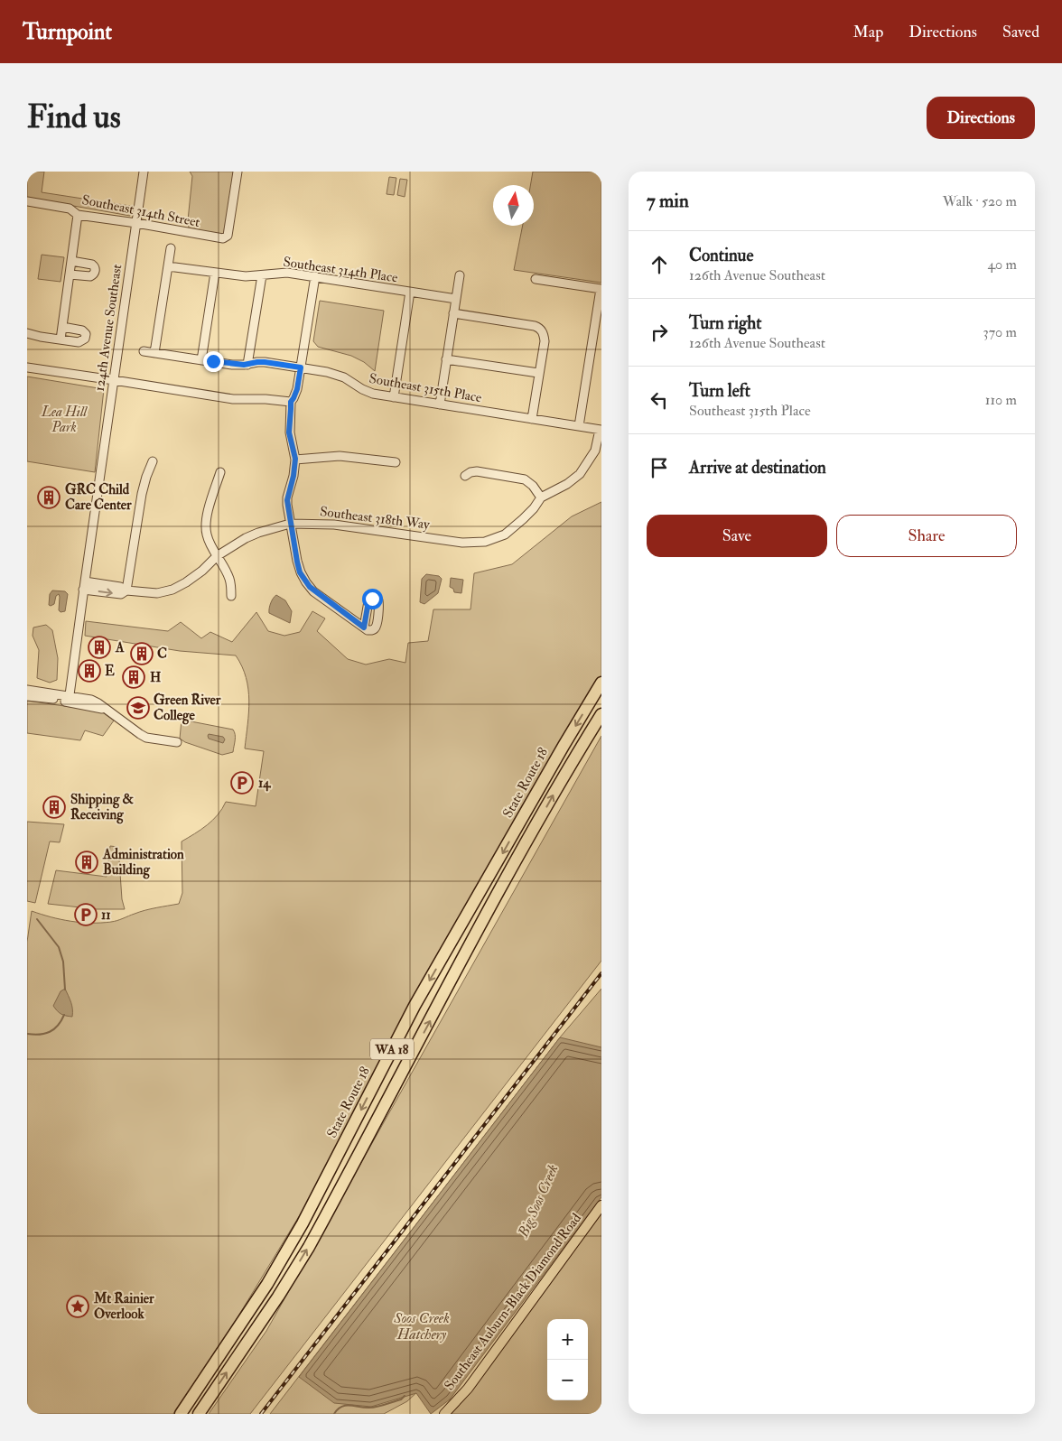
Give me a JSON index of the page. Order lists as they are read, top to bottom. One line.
{"streets":{"highway":["State Route 18","WA 18"],"main road":["Southeast Auburn-Black Diamond Road"],"street":["Southeast 314th Street","Southeast 314th Place","124th Avenue Southeast","Southeast 315th Place","Southeast 318th Way"]},"crossings":[["Southeast 314th Street","124th Avenue Southeast"],["124th Avenue Southeast","Southeast 318th Way"],["Southeast 315th Place","Southeast 318th Way"]],"water":["Big Soos Creek","Soos Creek Hatchery"],"parks":["Lea Hill Park"],"places":{"building":["GRC Child Care Center","A","C","E","H","Shipping & Receiving","Administration Building"],"school or university":["Green River College"],"parking":["14","11"],"place":["Mt Rainier Overlook"]},"north":"top","page":{"header":"Turnpoint","nav":["Map","Directions","Saved"],"buttons":["Directions",["Save","Share"]],"title":"Find us","heading":["7 min","Walk · 520 m"],"list":[["Continue","126th Avenue Southeast","40 m"],["Turn right","126th Avenue Southeast","370 m"],["Turn left","Southeast 315th Place","110 m"],"Arrive at destination"],"map_buttons":["+","−"]}}
